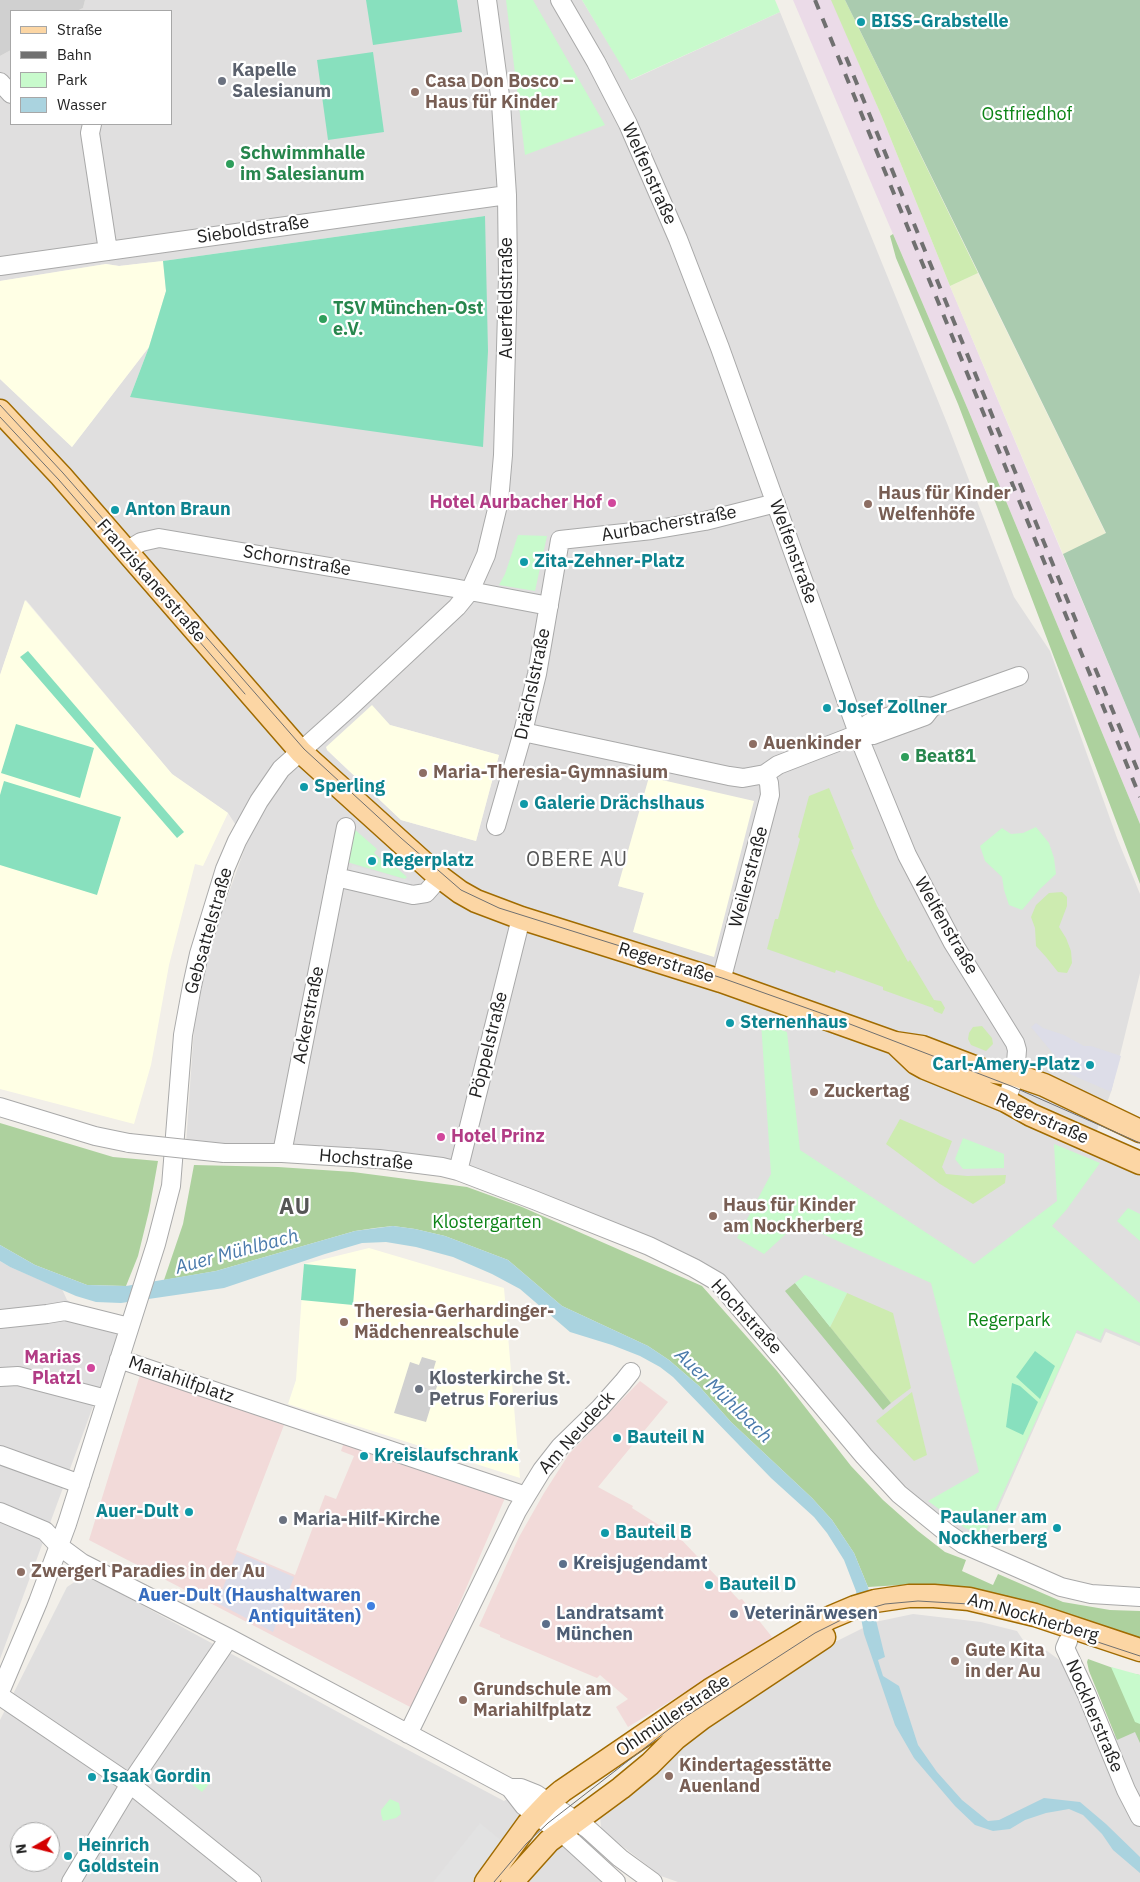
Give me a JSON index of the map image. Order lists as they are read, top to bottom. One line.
{"streets":{"main road":["Franziskanerstraße","Regerstraße","Am Nockherberg","Ohlmüllerstraße"],"street":["Welfenstraße","Sieboldstraße","Auerfeldstraße","Aurbacherstraße","Schornstraße","Drächslstraße","Weilerstraße","Gebsattelstraße","Ackerstraße","Pöppelstraße","Hochstraße","Mariahilfplatz","Am Neudeck","Nockherstraße"]},"crossings":[["Welfenstraße","Aurbacherstraße"],["Welfenstraße","Regerstraße"],["Sieboldstraße","Auerfeldstraße"],["Auerfeldstraße","Schornstraße"],["Auerfeldstraße","Gebsattelstraße"],["Aurbacherstraße","Drächslstraße"],["Schornstraße","Franziskanerstraße"],["Schornstraße","Gebsattelstraße"],["Franziskanerstraße","Gebsattelstraße"],["Weilerstraße","Regerstraße"],["Gebsattelstraße","Mariahilfplatz"],["Regerstraße","Pöppelstraße"],["Ackerstraße","Hochstraße"],["Pöppelstraße","Hochstraße"],["Mariahilfplatz","Am Neudeck"],["Am Nockherberg","Ohlmüllerstraße"],["Am Nockherberg","Nockherstraße"]],"districts":["OBERE AU","AU"],"water":["Auer Mühlbach"],"parks":["Ostfriedhof","Klostergarten","Regerpark"],"places":["BISS-Grabstelle","Kapelle Salesianum","Casa Don Bosco – Haus für Kinder","Schwimmhalle im Salesianum","TSV München-Ost e.V.","Hotel Aurbacher Hof","Haus für Kinder Welfenhöfe","Anton Braun","Zita-Zehner-Platz","Josef Zollner","Auenkinder","Beat81","Maria-Theresia-Gymnasium","Sperling","Galerie Drächslhaus","Regerplatz","Sternenhaus","Carl-Amery-Platz","Zuckertag","Hotel Prinz","Haus für Kinder am Nockherberg","Theresia-Gerhardinger- Mädchenrealschule","Marias Platzl","Klosterkirche St. Petrus Forerius","Bauteil N","Kreislaufschrank","Auer-Dult","Maria-Hilf-Kirche","Paulaner am Nockherberg","Bauteil B","Kreisjugendamt","Zwergerl Paradies in der Au","Bauteil D","Auer-Dult (Haushaltwaren Antiquitäten)","Veterinärwesen","Landratsamt München","Gute Kita in der Au","Grundschule am Mariahilfplatz","Kindertagesstätte Auenland","Isaak Gordin","Heinrich Goldstein"],"legend":["Straße","Bahn","Park","Wasser"],"north":"left"}
